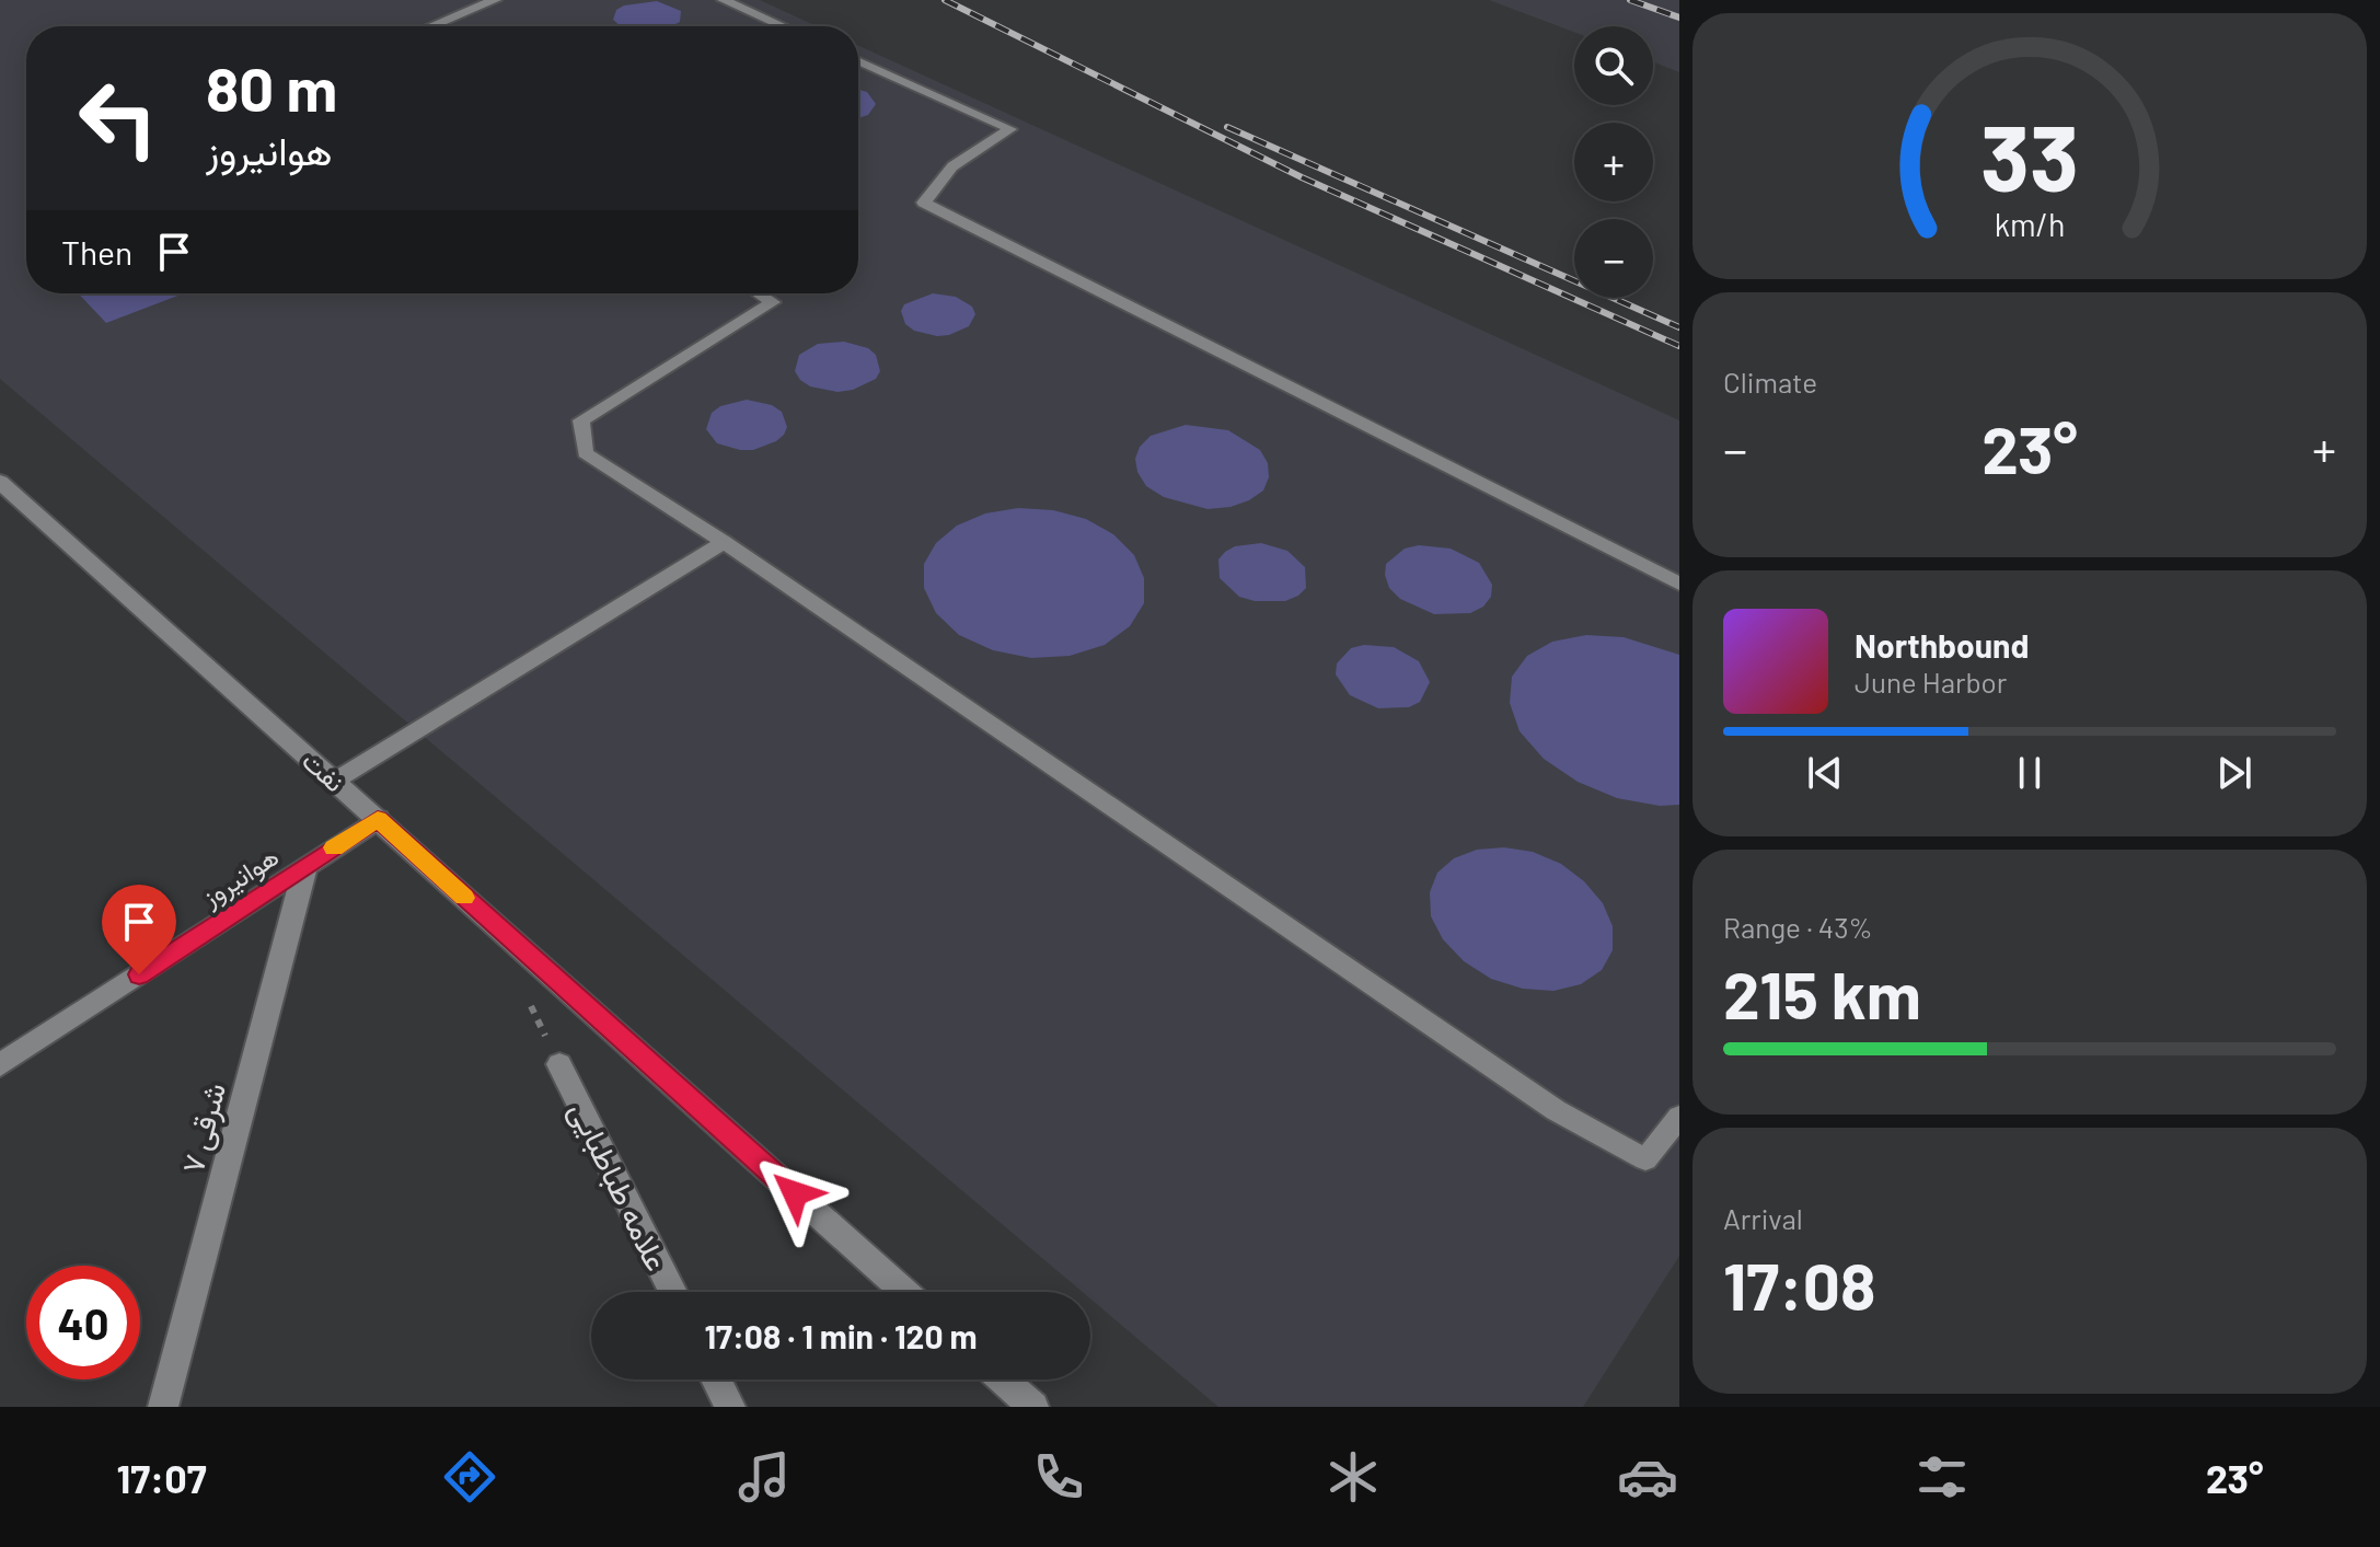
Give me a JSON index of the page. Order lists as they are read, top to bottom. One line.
{"streets":{"street":["نفت","هوانیروز","۷ شرقی","علامه طباطبایی"]},"crossings":[["نفت","هوانیروز"],["هوانیروز","۷ شرقی"]],"page":{"map_buttons":["+","−"],"turn":["80 m","هوانیروز"],"then":"Then","tile":["Climate",["Range · 43%","215 km"],["Arrival","17:08"]],"heat":["−","23°","+"],"song":["Northbound","June Harbor"],"limit":"40","trip":"17:08 · 1 min · 120 m","tabs":["17:07","23°"],"gauge":["33","km/h"]}}
